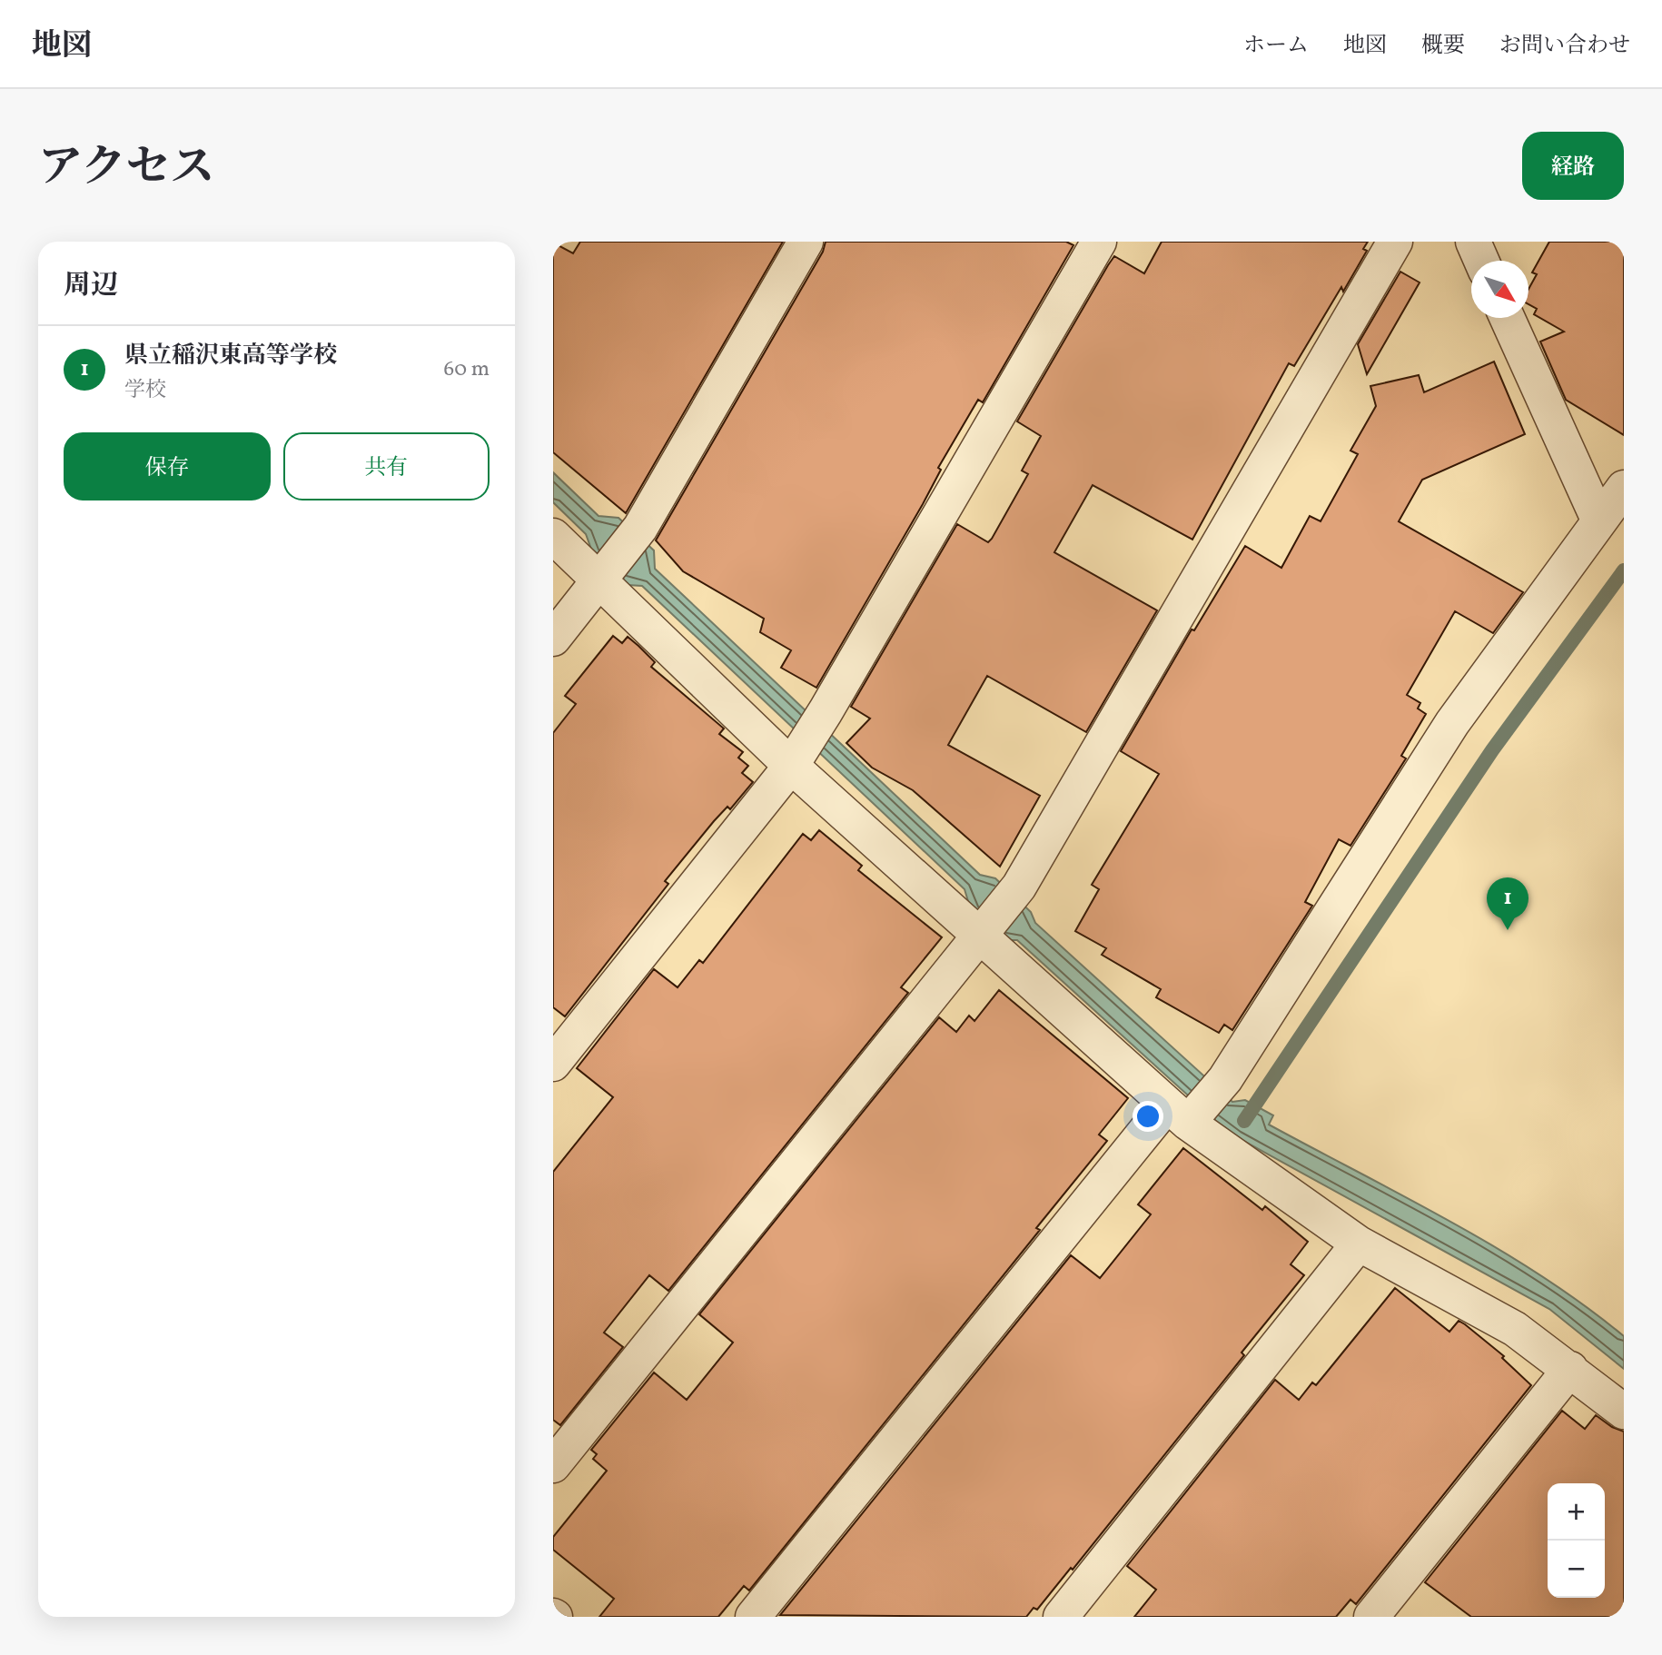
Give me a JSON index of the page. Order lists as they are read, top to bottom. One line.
{"north":"bottom right","page":{"header":"地図","nav":["ホーム","地図","概要","お問い合わせ"],"title":"アクセス","buttons":["経路",["保存","共有"]],"heading":"周辺","list":[{"mark":"1","name":"県立稲沢東高等学校","note":"学校","value":"60 m"}],"pins":"1","map_buttons":["+","−"]}}
